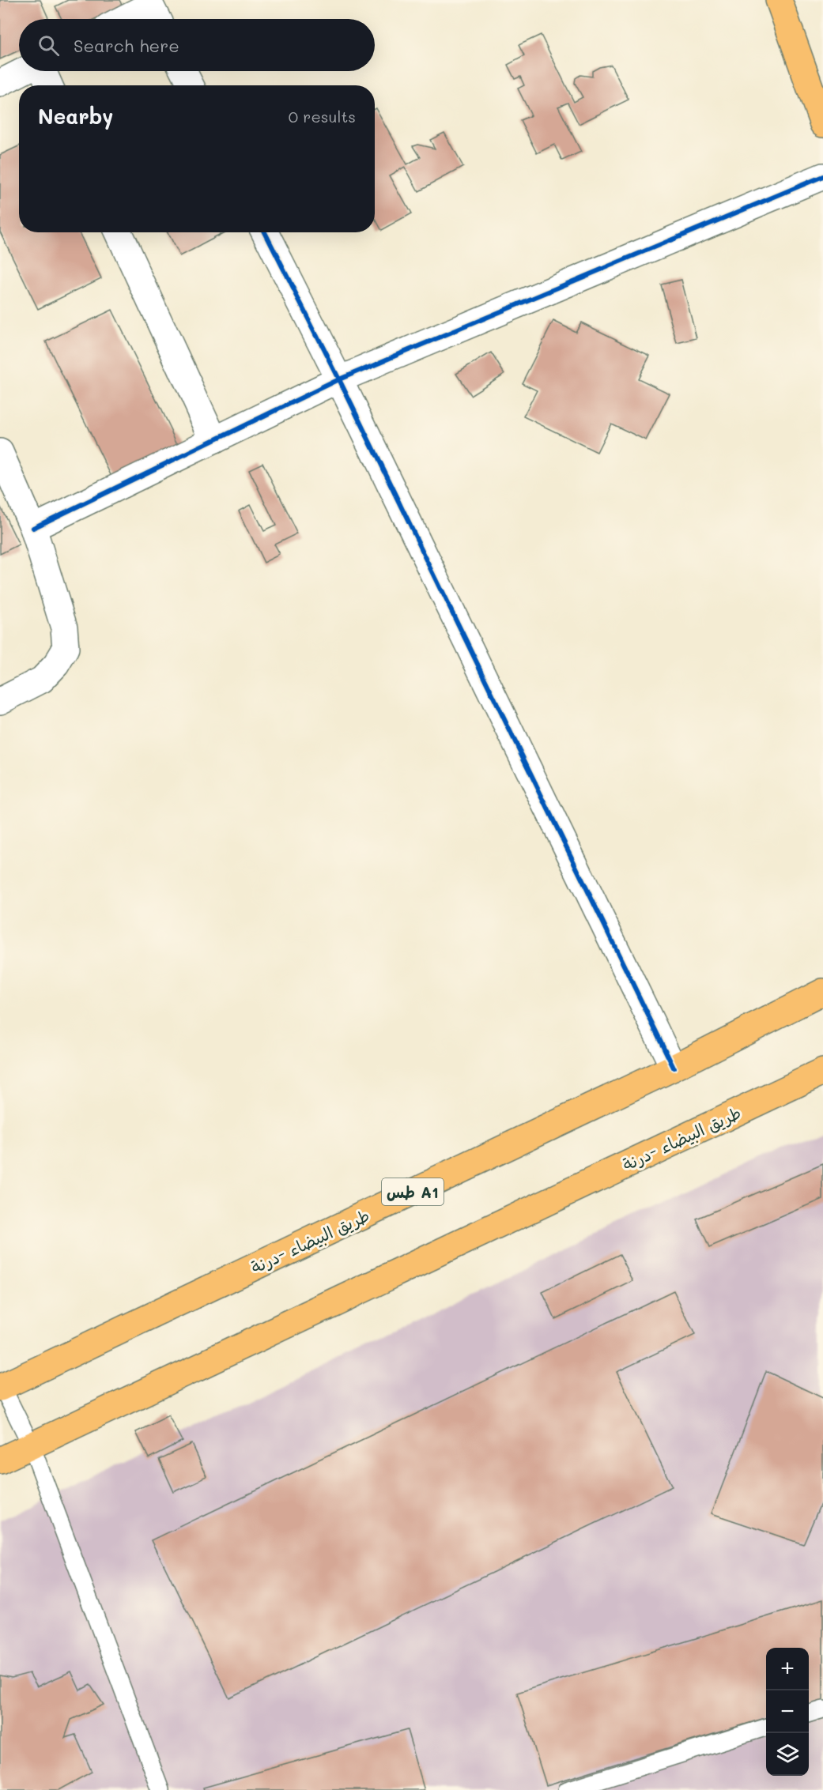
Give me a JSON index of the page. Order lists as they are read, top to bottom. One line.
{"streets":{"main road":["طريق البيضاء -درنة","طس A1"]},"page":{"search":"Search here","heading":["Nearby","0 results"],"map_buttons":["+","−"]}}
